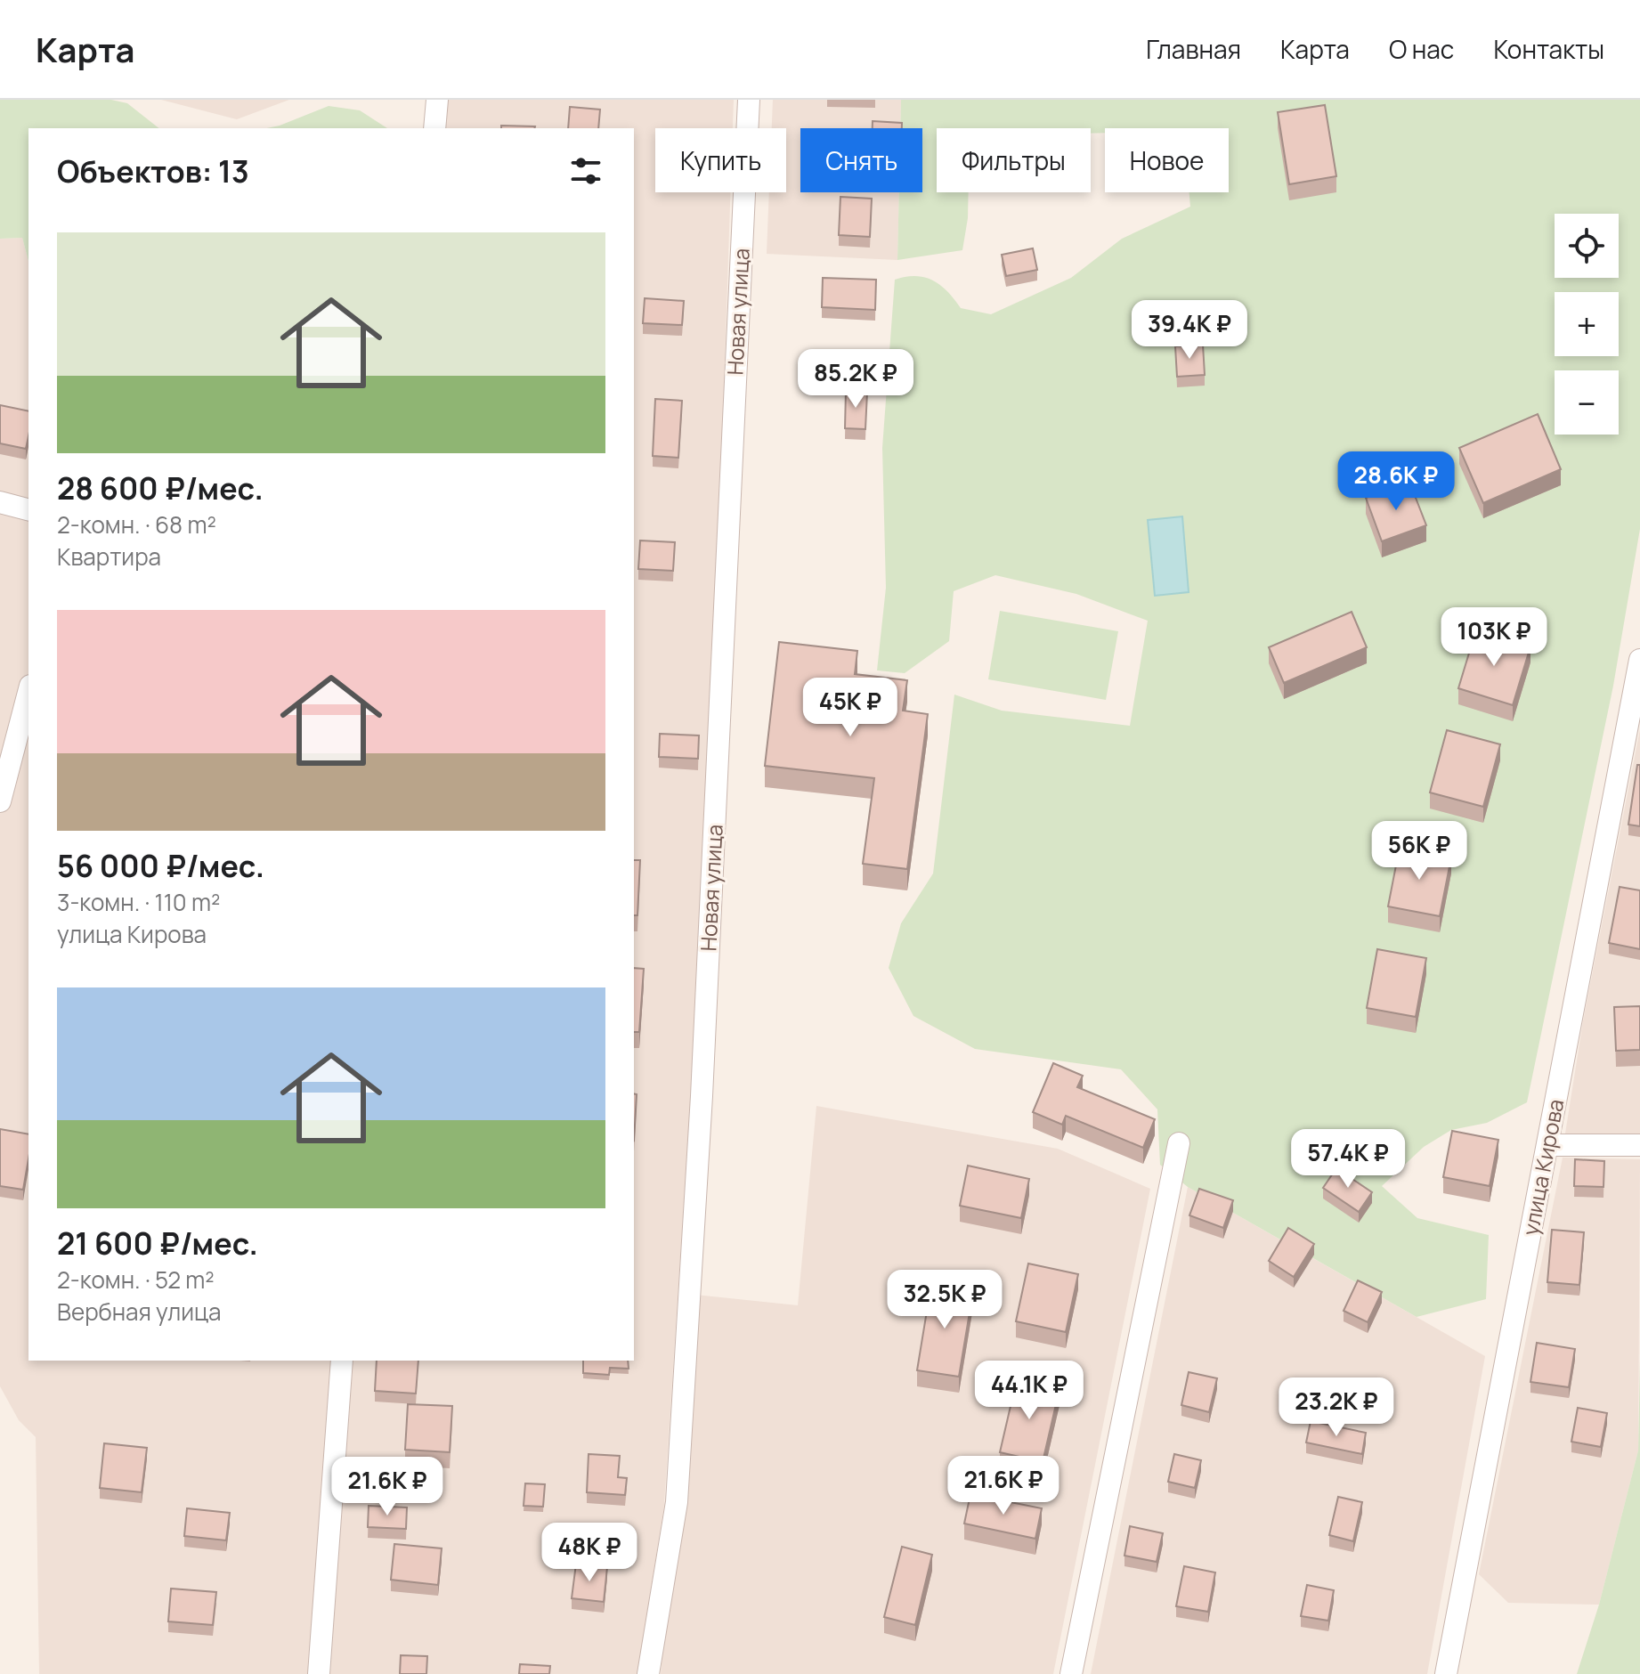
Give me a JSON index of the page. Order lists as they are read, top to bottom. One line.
{"streets":{"street":["Новая улица","улица Кирова"]},"page":{"header":"Карта","nav":["Главная","Карта","О нас","Контакты"],"chip":["Купить","Снять","Фильтры","Новое"],"heading":"Объектов: 13","map_buttons":["+","−"],"list":[{"name":"28 600 ₽/мес.","note":"2-комн. · 68 m² · Квартира"},{"name":"56 000 ₽/мес.","note":"3-комн. · 110 m² · улица Кирова"},{"name":"21 600 ₽/мес.","note":"2-комн. · 52 m² · Вербная улица"}],"price":["39.4K ₽","85.2K ₽","28.6K ₽","103K ₽","45K ₽","56K ₽","57.4K ₽","32.5K ₽","44.1K ₽","23.2K ₽","21.6K ₽","21.6K ₽","48K ₽"]}}
